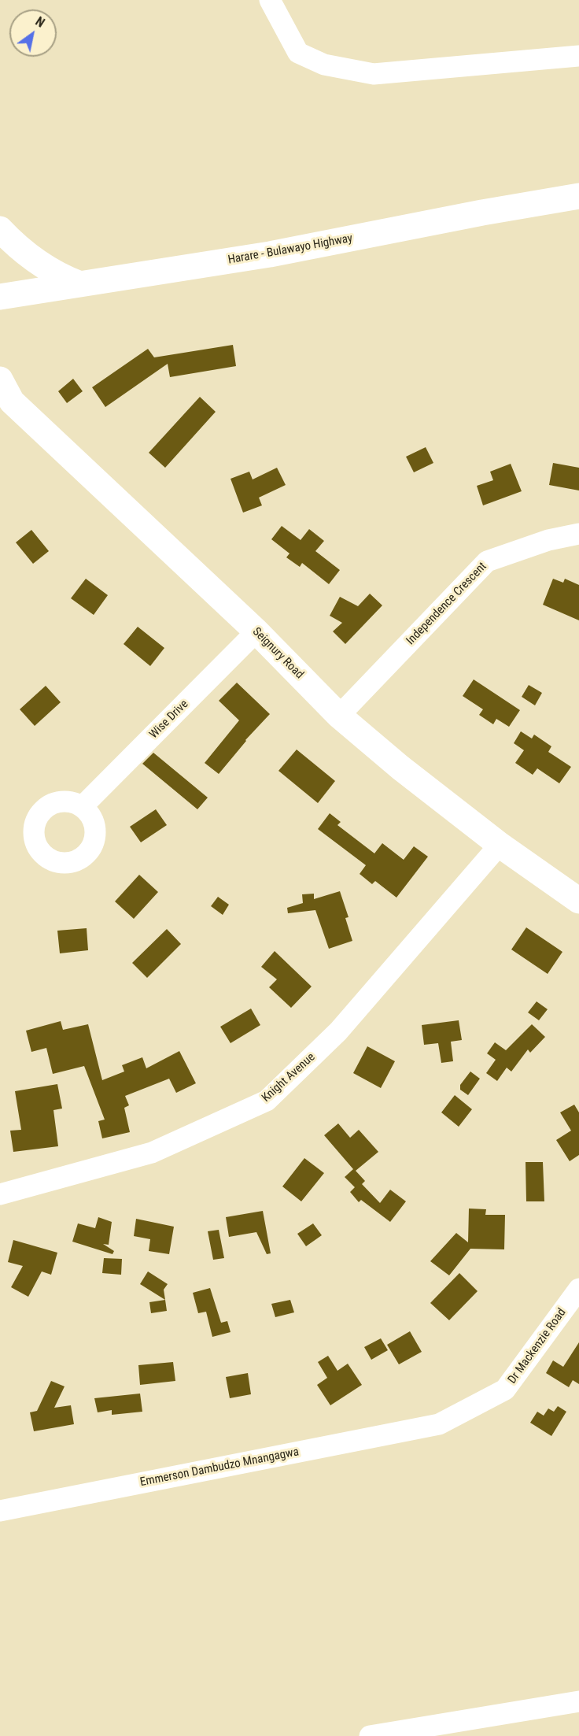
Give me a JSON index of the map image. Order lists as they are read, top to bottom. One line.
{"streets":{"main road":["Harare - Bulawayo Highway","Seignury Road"],"street":["Independence Crescent","Wise Drive","Knight Avenue","Dr Mackenzie Road","Emmerson Dambudzo Mnangagwa"]},"crossings":[["Independence Crescent","Seignury Road"],["Seignury Road","Wise Drive"],["Seignury Road","Knight Avenue"],["Dr Mackenzie Road","Emmerson Dambudzo Mnangagwa"]],"north":"top right"}
